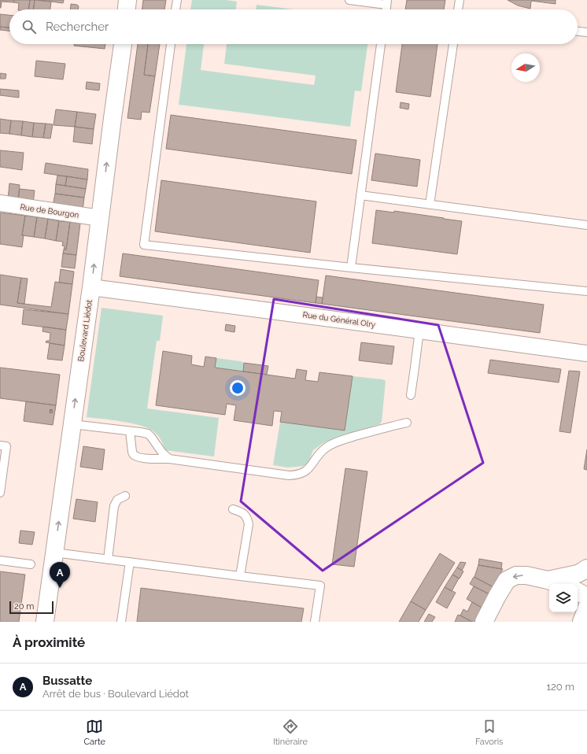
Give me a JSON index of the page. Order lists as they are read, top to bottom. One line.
{"streets":{"main road":["Boulevard Liédot"],"street":["Rue de Bourgon","Rue du Général Olry"]},"crossings":[["Rue de Bourgon","Boulevard Liédot"],["Rue du Général Olry","Boulevard Liédot"]],"one_way":["Boulevard Liédot"],"house_numbers":["6"],"scale_bar":"20 m","north":"left","page":{"search":"Rechercher","pins":"A","scale":"20 m","heading":"À proximité","list":[{"mark":"A","name":"Bussatte","note":"Arrêt de bus · Boulevard Liédot","value":"120 m"}],"nav":["Carte","Itinéraire","Favoris"]}}
